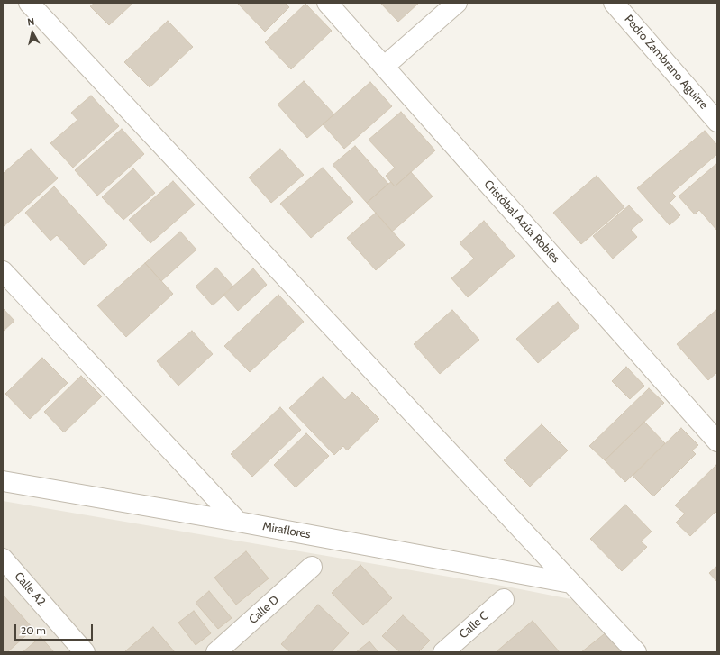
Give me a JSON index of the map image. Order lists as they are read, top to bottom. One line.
{"streets":{"street":["Pedro Zambrano Aguirre","Cristóbal Azúa Robles","Miraflores","Calle A2","Calle D","Calle C"]},"scale_bar":"20 m","north":"top"}
